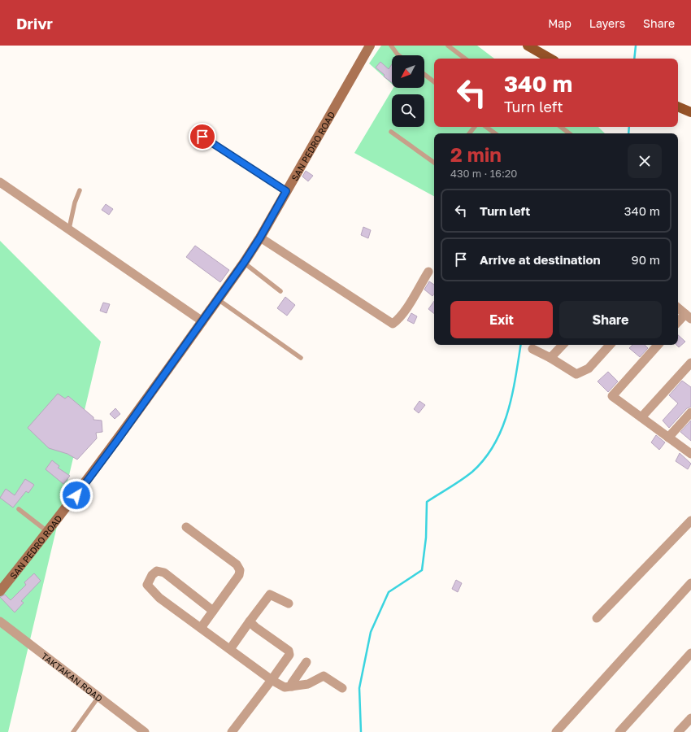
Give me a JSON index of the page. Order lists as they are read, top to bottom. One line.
{"streets":{"street":["SAN PEDRO ROAD","TAKTAKAN ROAD"]},"north":"bottom left","page":{"header":"Drivr","nav":["Map","Layers","Share"],"turn":["340 m","Turn left"],"heading":["2 min","430 m · 16:20"],"list":[{"name":"Turn left","value":"340 m"},{"name":"Arrive at destination","value":"90 m"}],"buttons":["Exit","Share"]}}
